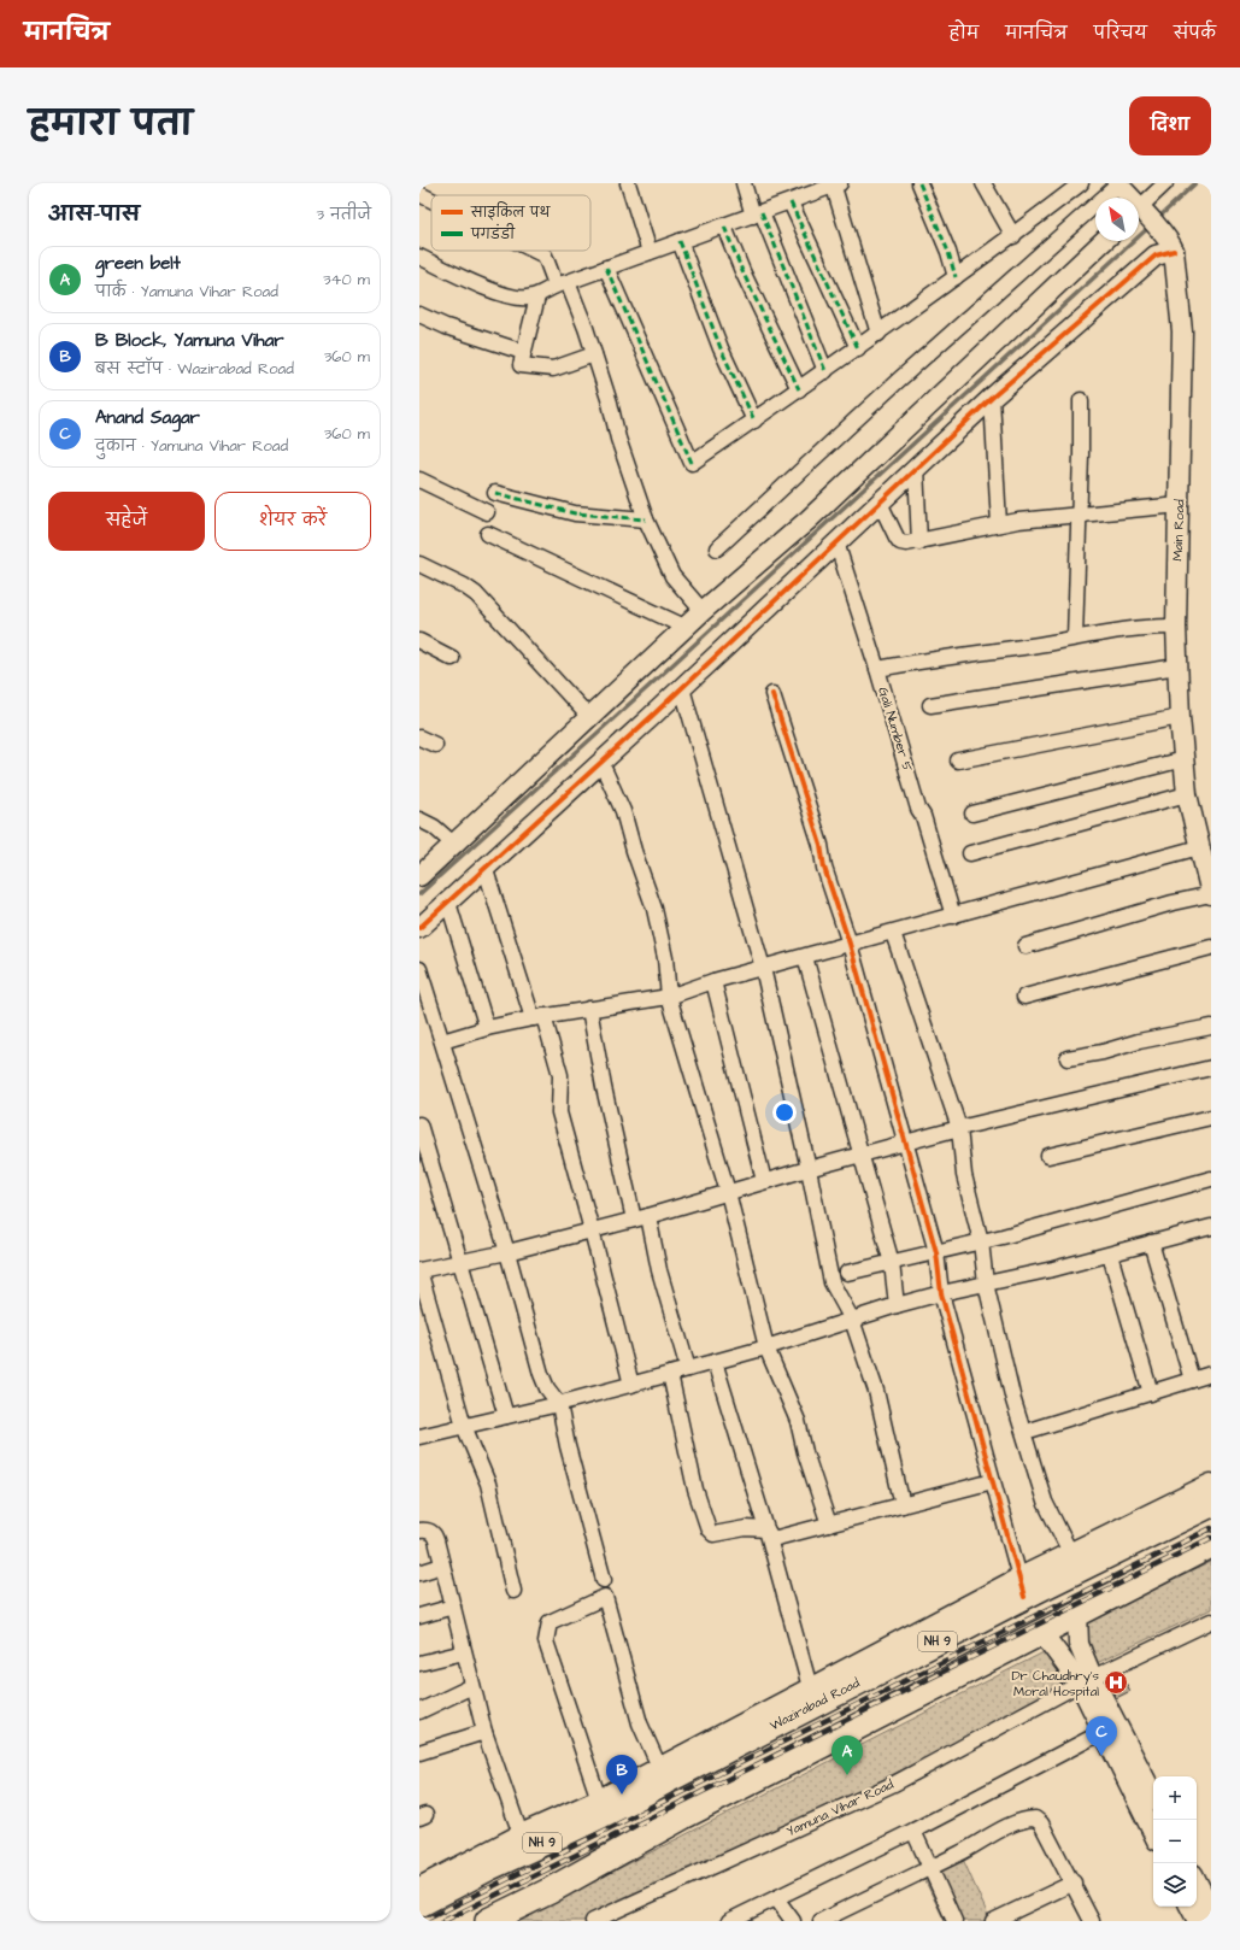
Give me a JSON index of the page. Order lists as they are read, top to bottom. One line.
{"streets":{"highway":["NH 9","Wazirabad Road"],"street":["Main Road","Gali Number 5","Yamuna Vihar Road"]},"places":{"hospital":["Dr Chaudhry's Moral Hospital"]},"legend":["साइकिल पथ","पगडंडी"],"north":"top left","page":{"header":"मानचित्र","nav":["होम","मानचित्र","परिचय","संपर्क"],"title":"हमारा पता","buttons":["दिशा",["सहेजें","शेयर करें"]],"heading":["आस-पास","3 नतीजे"],"list":[{"mark":"A","name":"green belt","note":"पार्क · Yamuna Vihar Road","value":"340 m"},{"mark":"B","name":"B Block, Yamuna Vihar","note":"बस स्टॉप · Wazirabad Road","value":"360 m"},{"mark":"C","name":"Anand Sagar","note":"दुकान · Yamuna Vihar Road","value":"360 m"}],"pins":["C","A","B"],"map_buttons":["+","−"]}}
